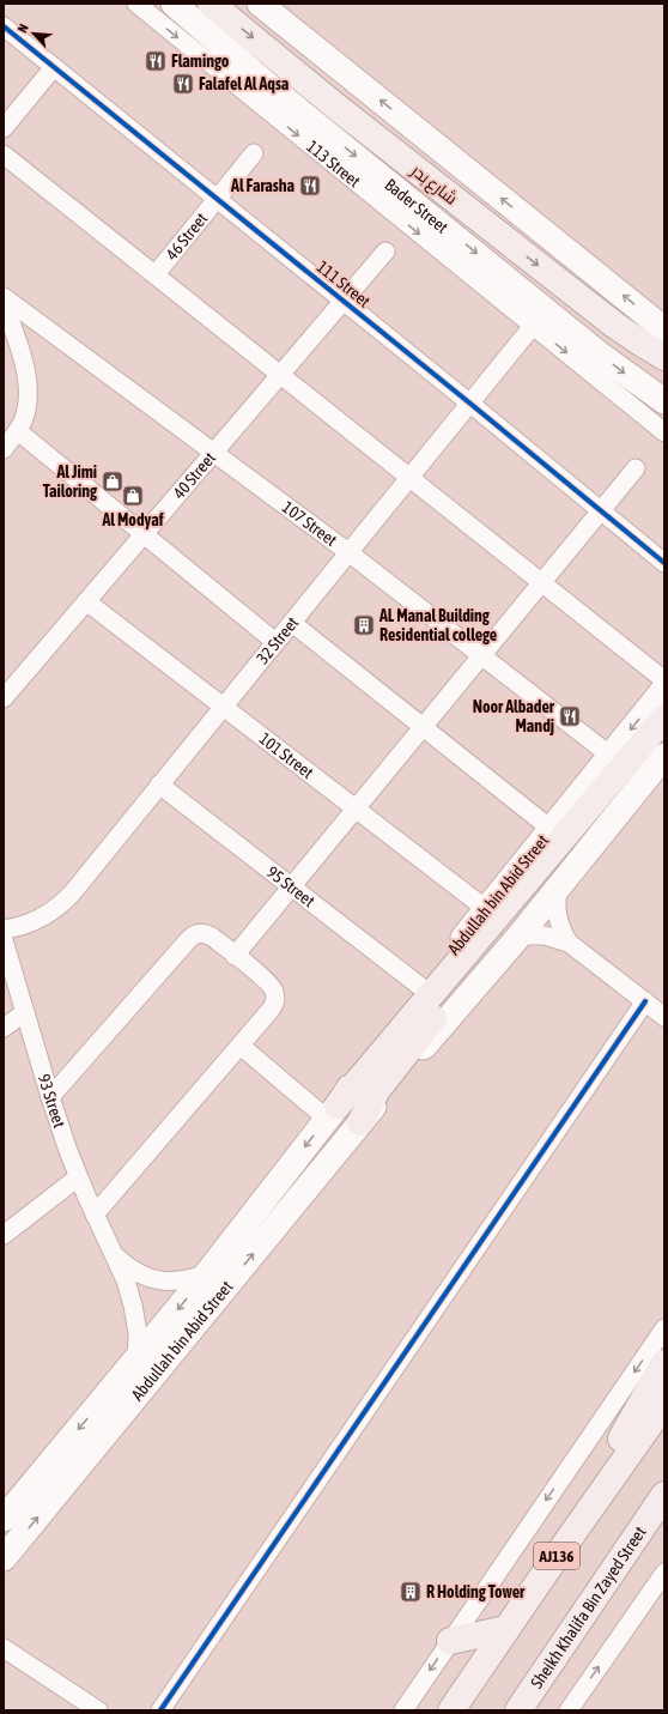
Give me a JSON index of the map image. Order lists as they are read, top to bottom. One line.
{"streets":{"main road":["شارع بدر","Bader Street","Abdullah bin Abid Street","AJ136","Sheikh Khalifa Bin Zayed Street"],"street":["113 Street","46 Street","111 Street","40 Street","107 Street","32 Street","101 Street","95 Street","93 Street"]},"crossings":[["113 Street","32 Street"],["46 Street","111 Street"],["111 Street","40 Street"],["111 Street","32 Street"],["40 Street","107 Street"],["40 Street","101 Street"],["107 Street","32 Street"],["107 Street","Abdullah bin Abid Street"],["32 Street","101 Street"],["32 Street","95 Street"],["101 Street","Abdullah bin Abid Street"],["95 Street","Abdullah bin Abid Street"],["Abdullah bin Abid Street","93 Street"]],"one_way":["113 Street"],"places":{"restaurant":["Flamingo","Falafel Al Aqsa","Al Farasha","Noor Albader Mandj"],"shop":["Al Jimi Tailoring","Al Modyaf"],"building":["AL Manal Building Residential college","R Holding Tower"]},"north":"top left"}
